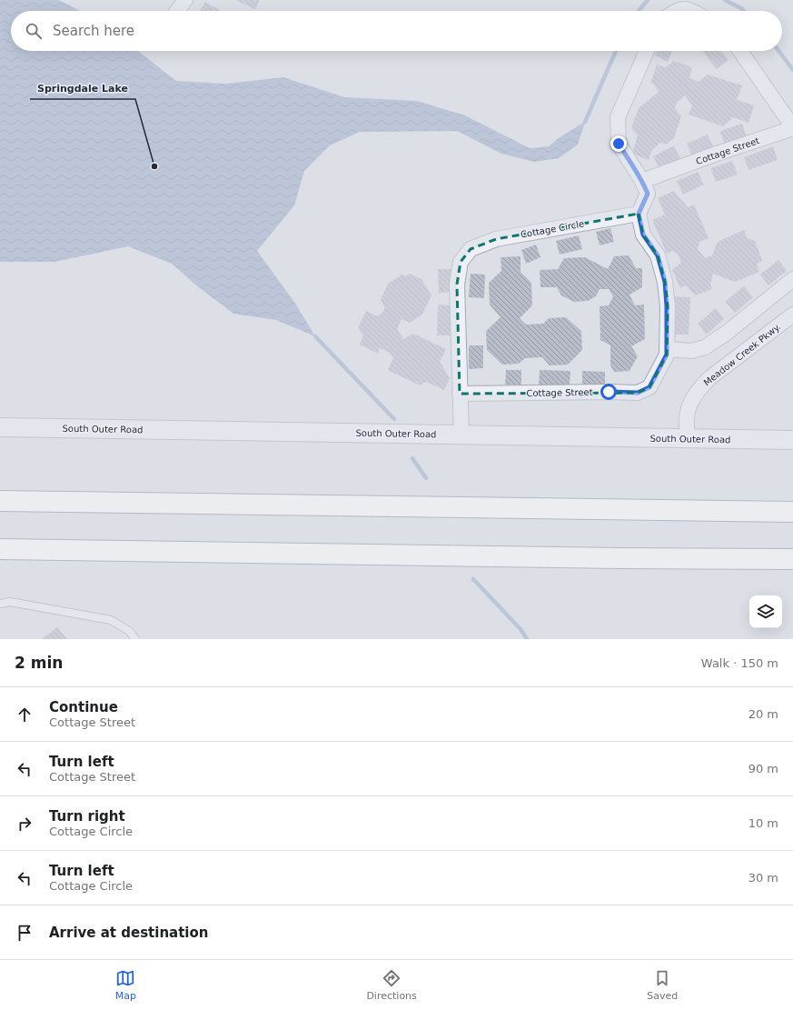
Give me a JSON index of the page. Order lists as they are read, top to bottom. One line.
{"streets":{"street":["Cottage Street","Cottage Circle","Meadow Creek Pkwy.","South Outer Road"]},"crossings":[["Cottage Street","Cottage Circle"],["Cottage Circle","South Outer Road"],["Meadow Creek Pkwy.","South Outer Road"]],"places":["Springdale Lake"],"page":{"search":"Search here","heading":["2 min","Walk · 150 m"],"list":[["Continue","Cottage Street","20 m"],["Turn left","Cottage Street","90 m"],["Turn right","Cottage Circle","10 m"],["Turn left","Cottage Circle","30 m"],"Arrive at destination"],"nav":["Map","Directions","Saved"]}}
